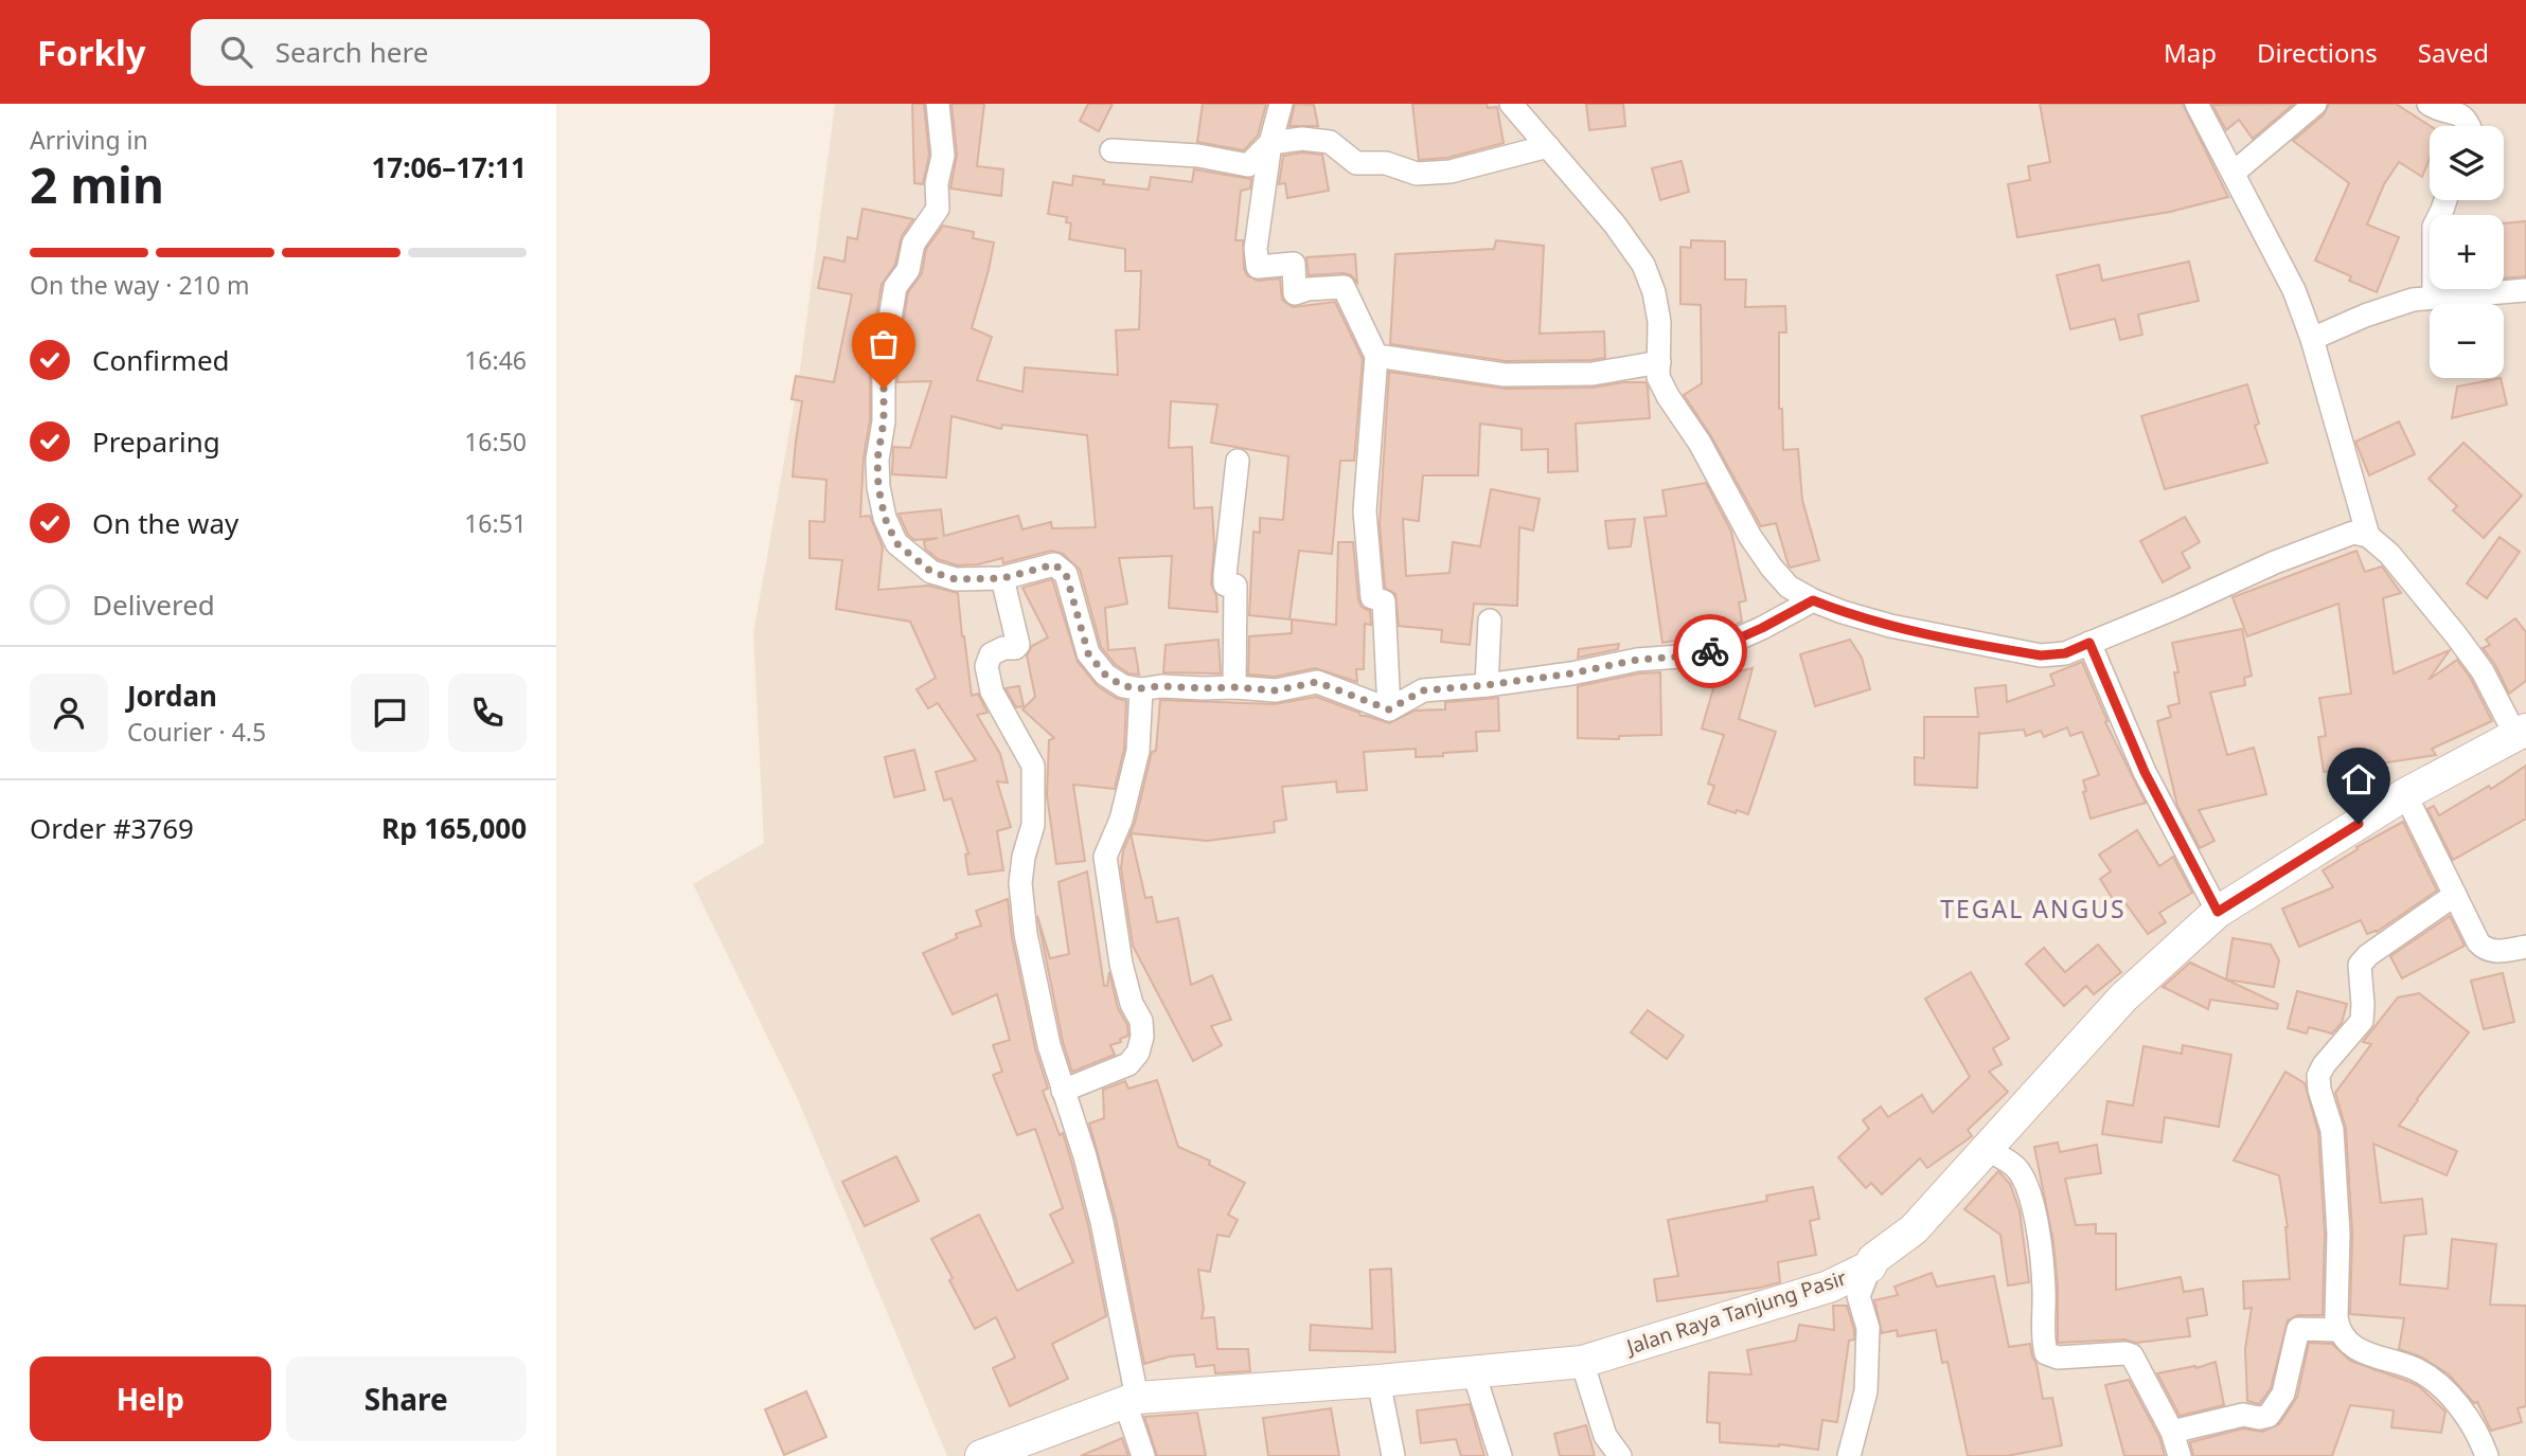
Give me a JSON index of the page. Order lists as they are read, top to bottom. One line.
{"streets":{"street":["Jalan Raya Tanjung Pasir"]},"districts":["TEGAL ANGUS"],"page":{"header":"Forkly","search":"Search here","nav":["Map","Directions","Saved"],"heading":["2 min","Arriving in","17:06–17:11"],"panel":["Jordan","Courier · 4.5","Order #3769","Rp 165,000"],"map_buttons":["+","−"],"bar":"On the way · 210 m","list":[["Confirmed","16:46"],["Preparing","16:50"],["On the way","16:51"],"Delivered"],"buttons":["Help","Share"]}}
